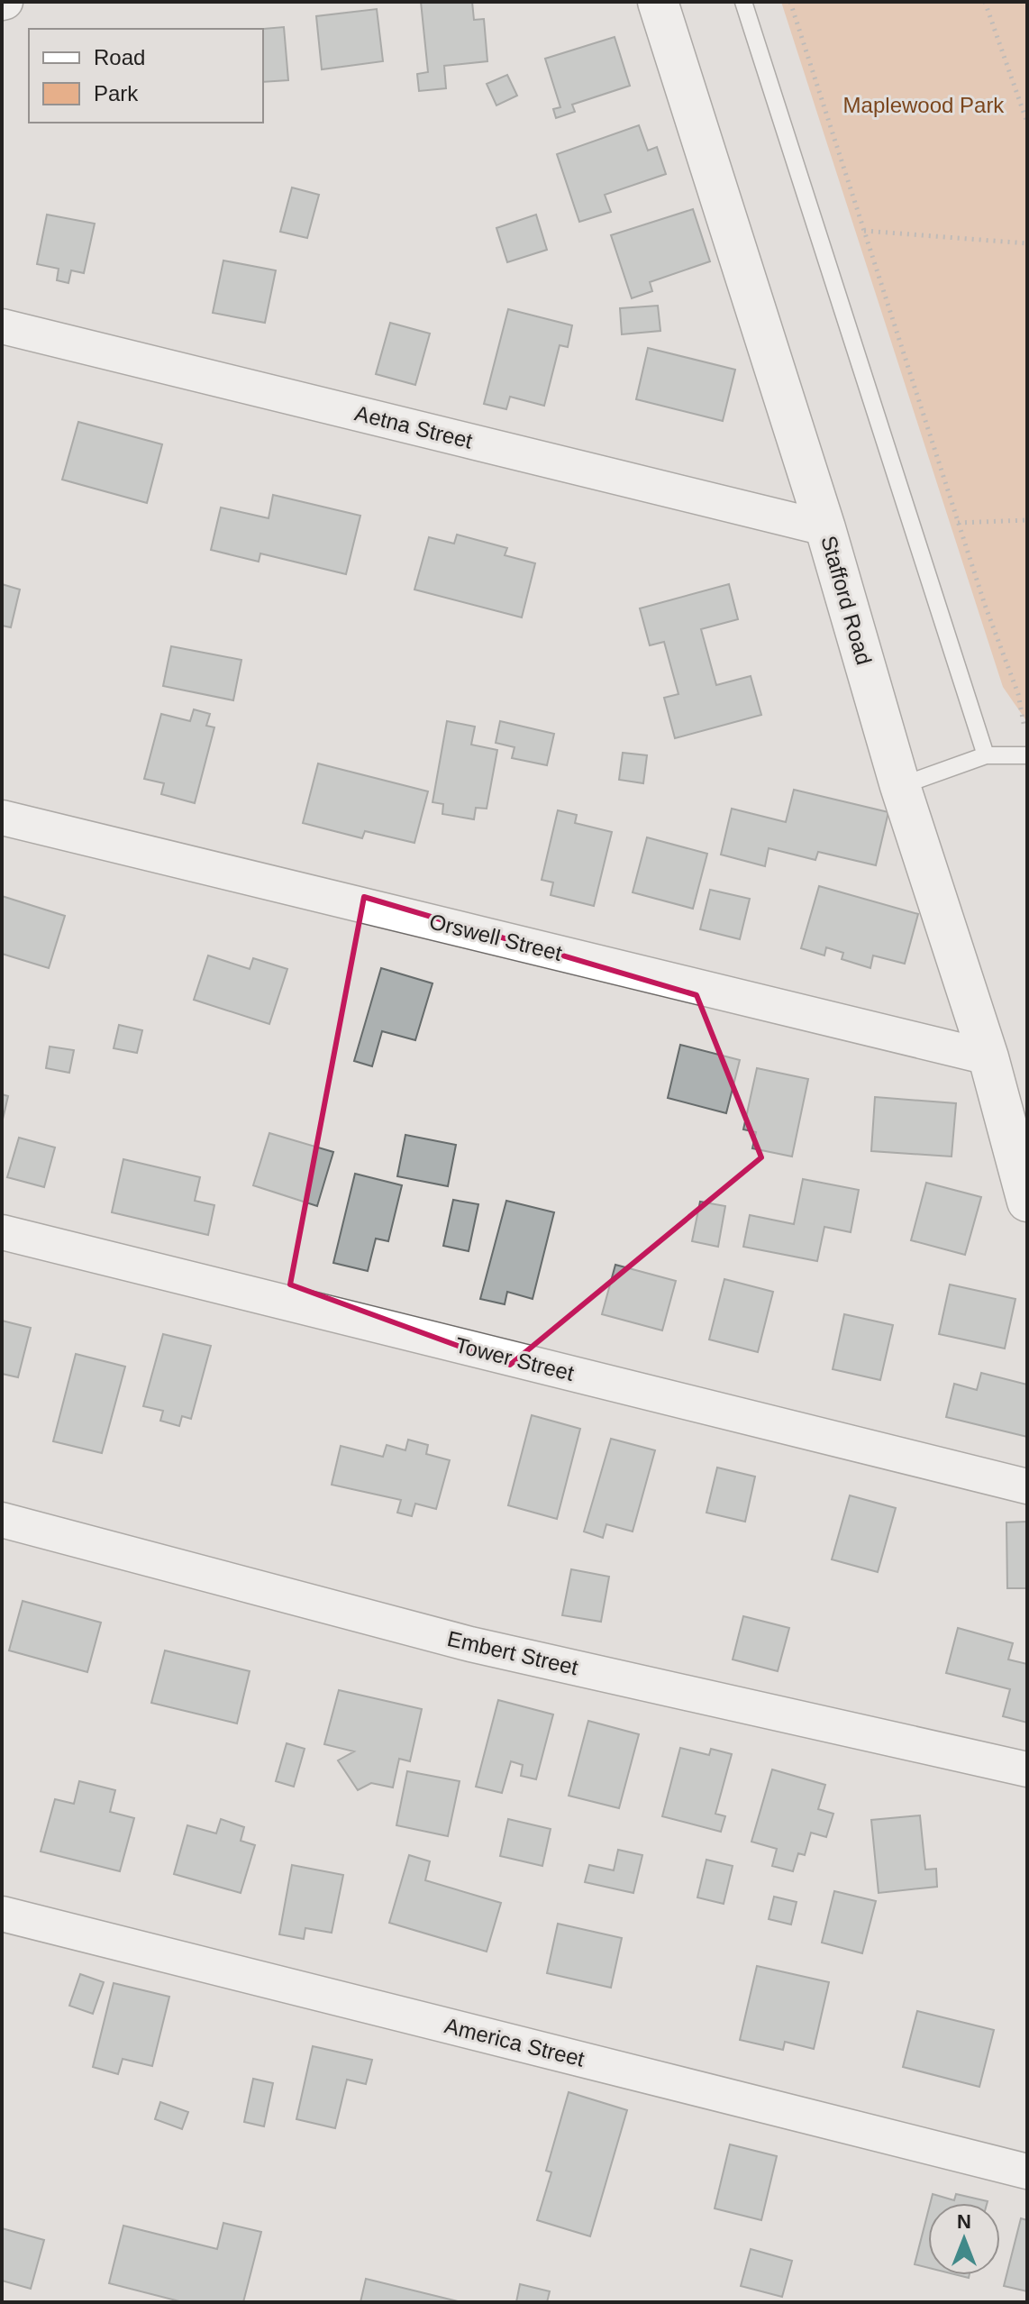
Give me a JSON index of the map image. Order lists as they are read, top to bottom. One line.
{"streets":{"street":["Aetna Street","Stafford Road","Orswell Street","Tower Street","Embert Street","America Street"]},"crossings":[["Aetna Street","Stafford Road"],["Stafford Road","Orswell Street"]],"parks":["Maplewood Park"],"legend":["Road","Park"],"north":"top"}
